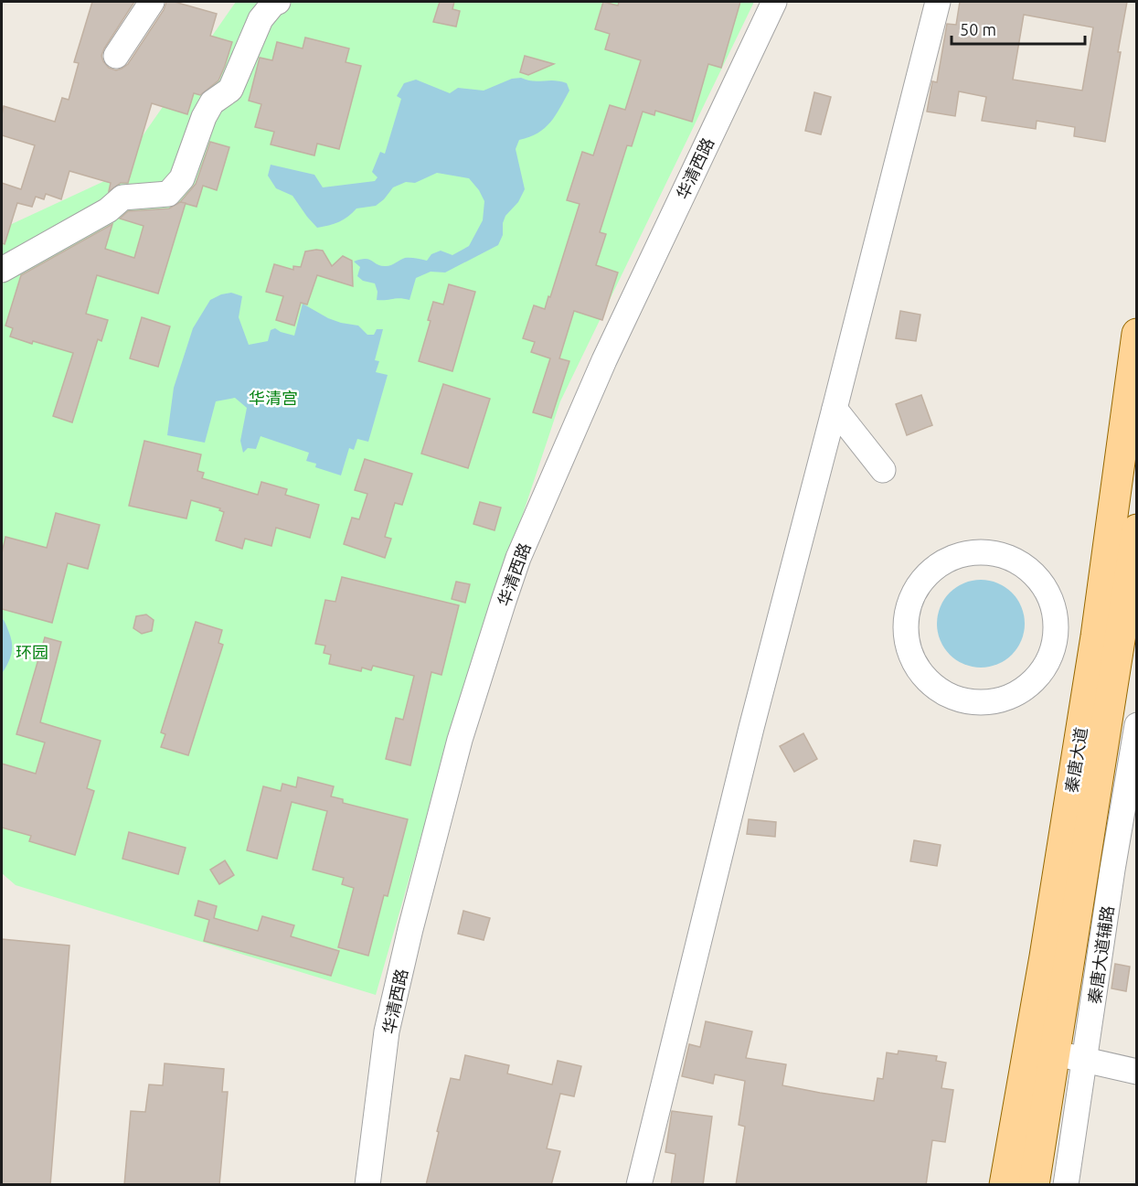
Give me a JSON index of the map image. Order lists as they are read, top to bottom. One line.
{"streets":{"main road":["秦唐大道"],"street":["华清西路","秦唐大道辅路"]},"parks":["华清宫","环园"],"scale_bar":"50 m"}
